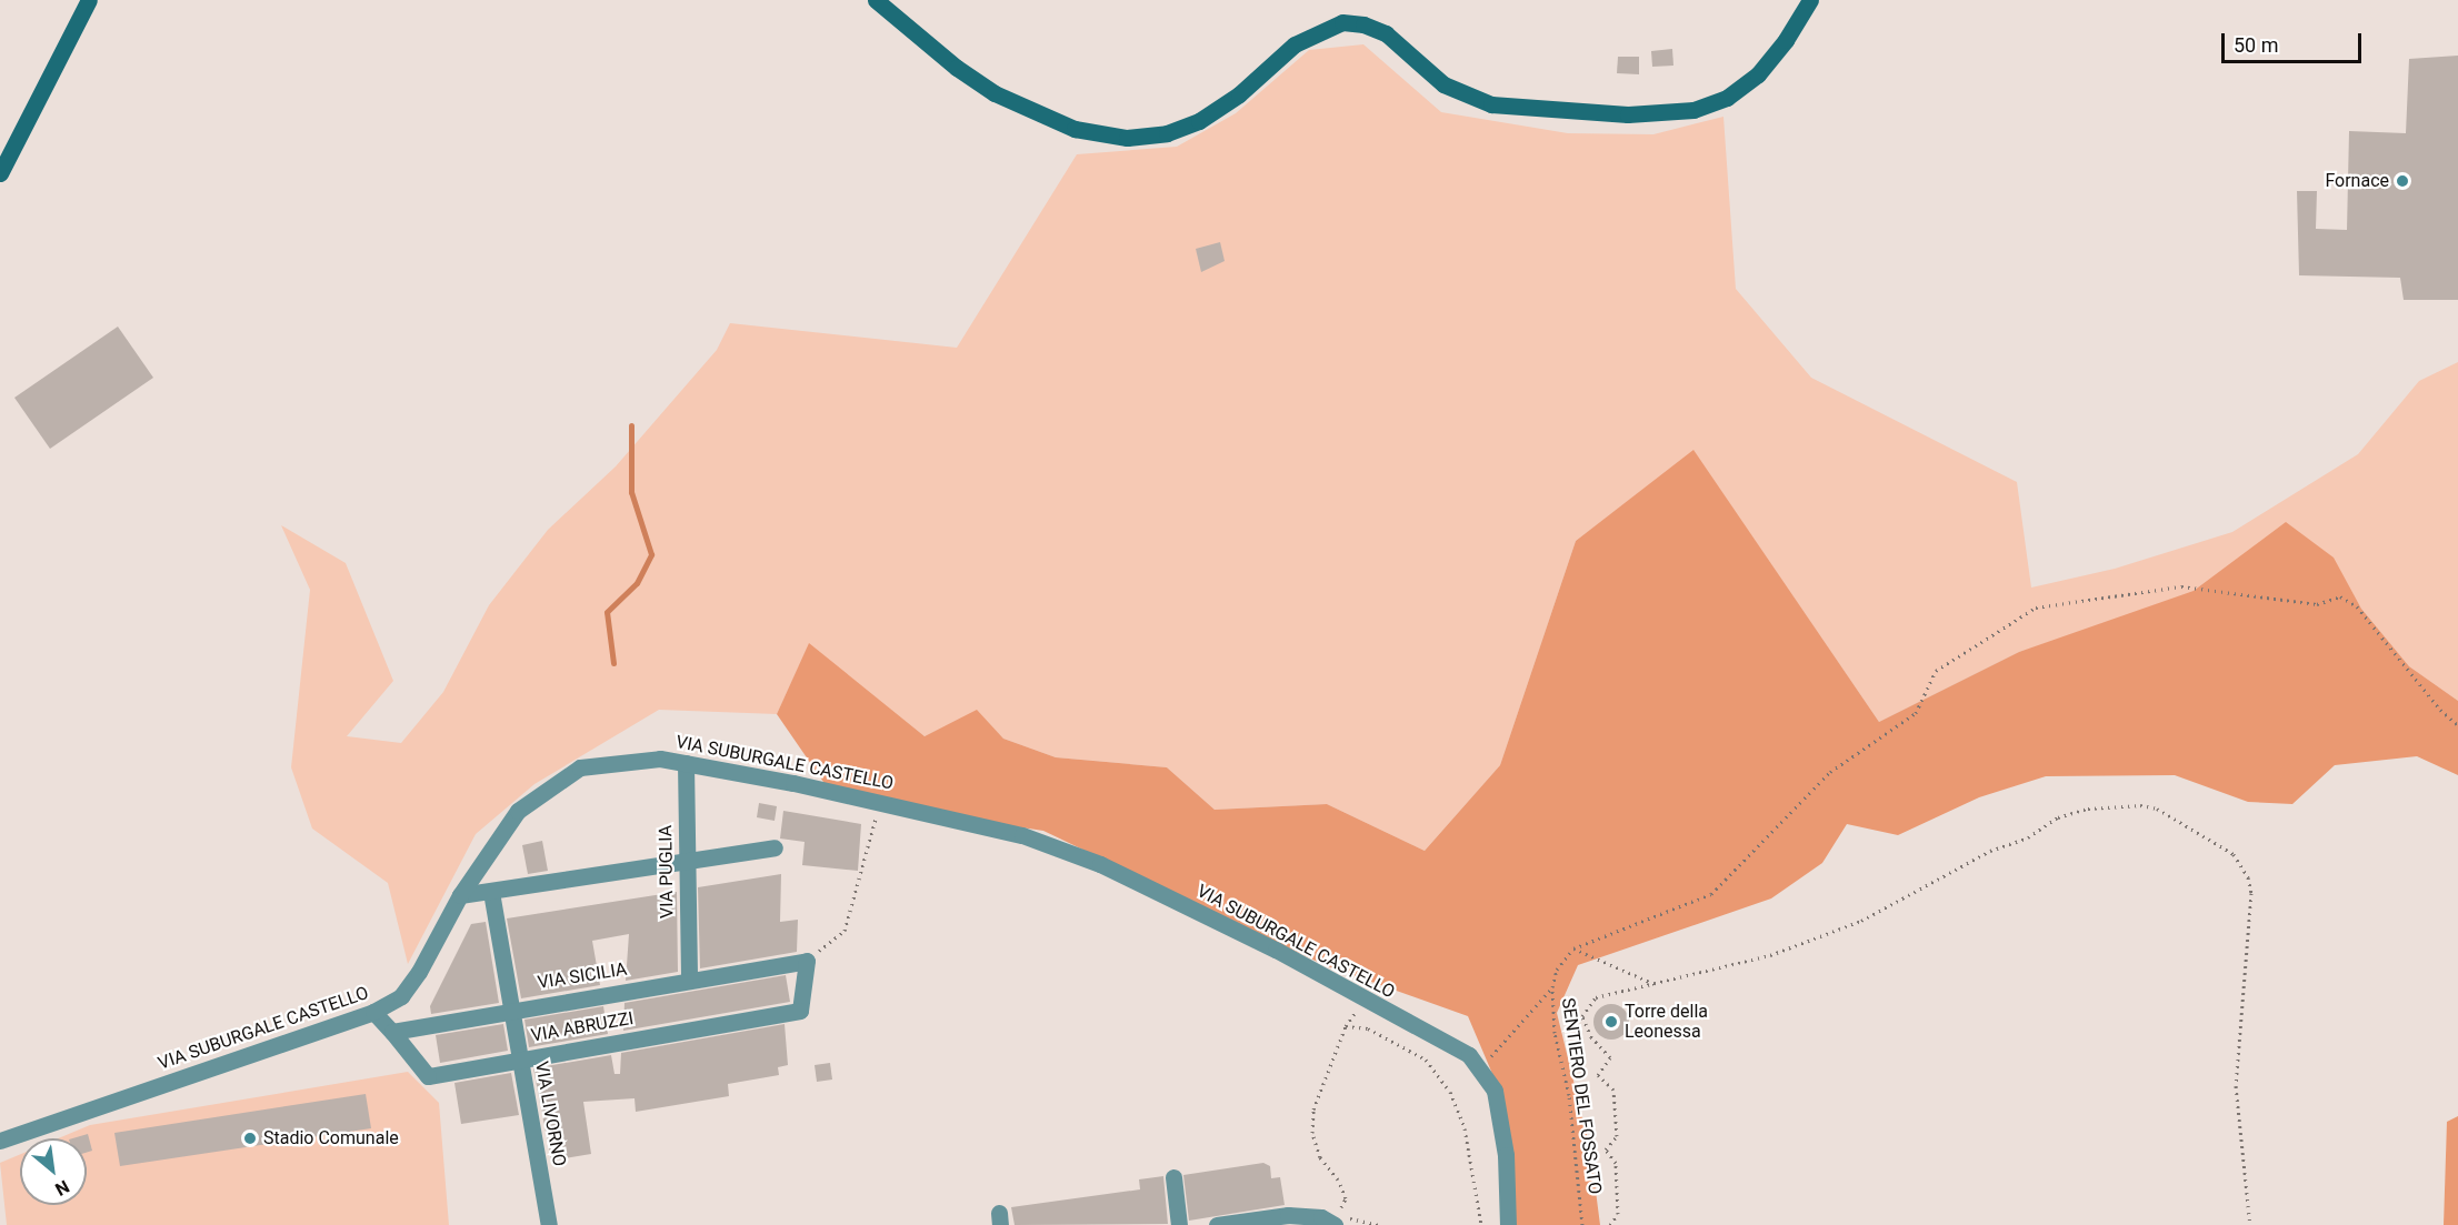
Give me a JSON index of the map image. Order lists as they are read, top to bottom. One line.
{"streets":{"street":["VIA SUBURGALE CASTELLO","VIA PUGLIA","VIA SICILIA","VIA ABRUZZI","VIA LIVORNO"],"path":["SENTIERO DEL FOSSATO"]},"crossings":[["VIA SUBURGALE CASTELLO","VIA PUGLIA"],["VIA PUGLIA","VIA SICILIA"],["VIA SICILIA","VIA ABRUZZI"],["VIA SICILIA","VIA LIVORNO"],["VIA ABRUZZI","VIA LIVORNO"]],"places":["Fornace","Torre della Leonessa","Stadio Comunale"],"scale_bar":"50 m","north":"bottom right"}
